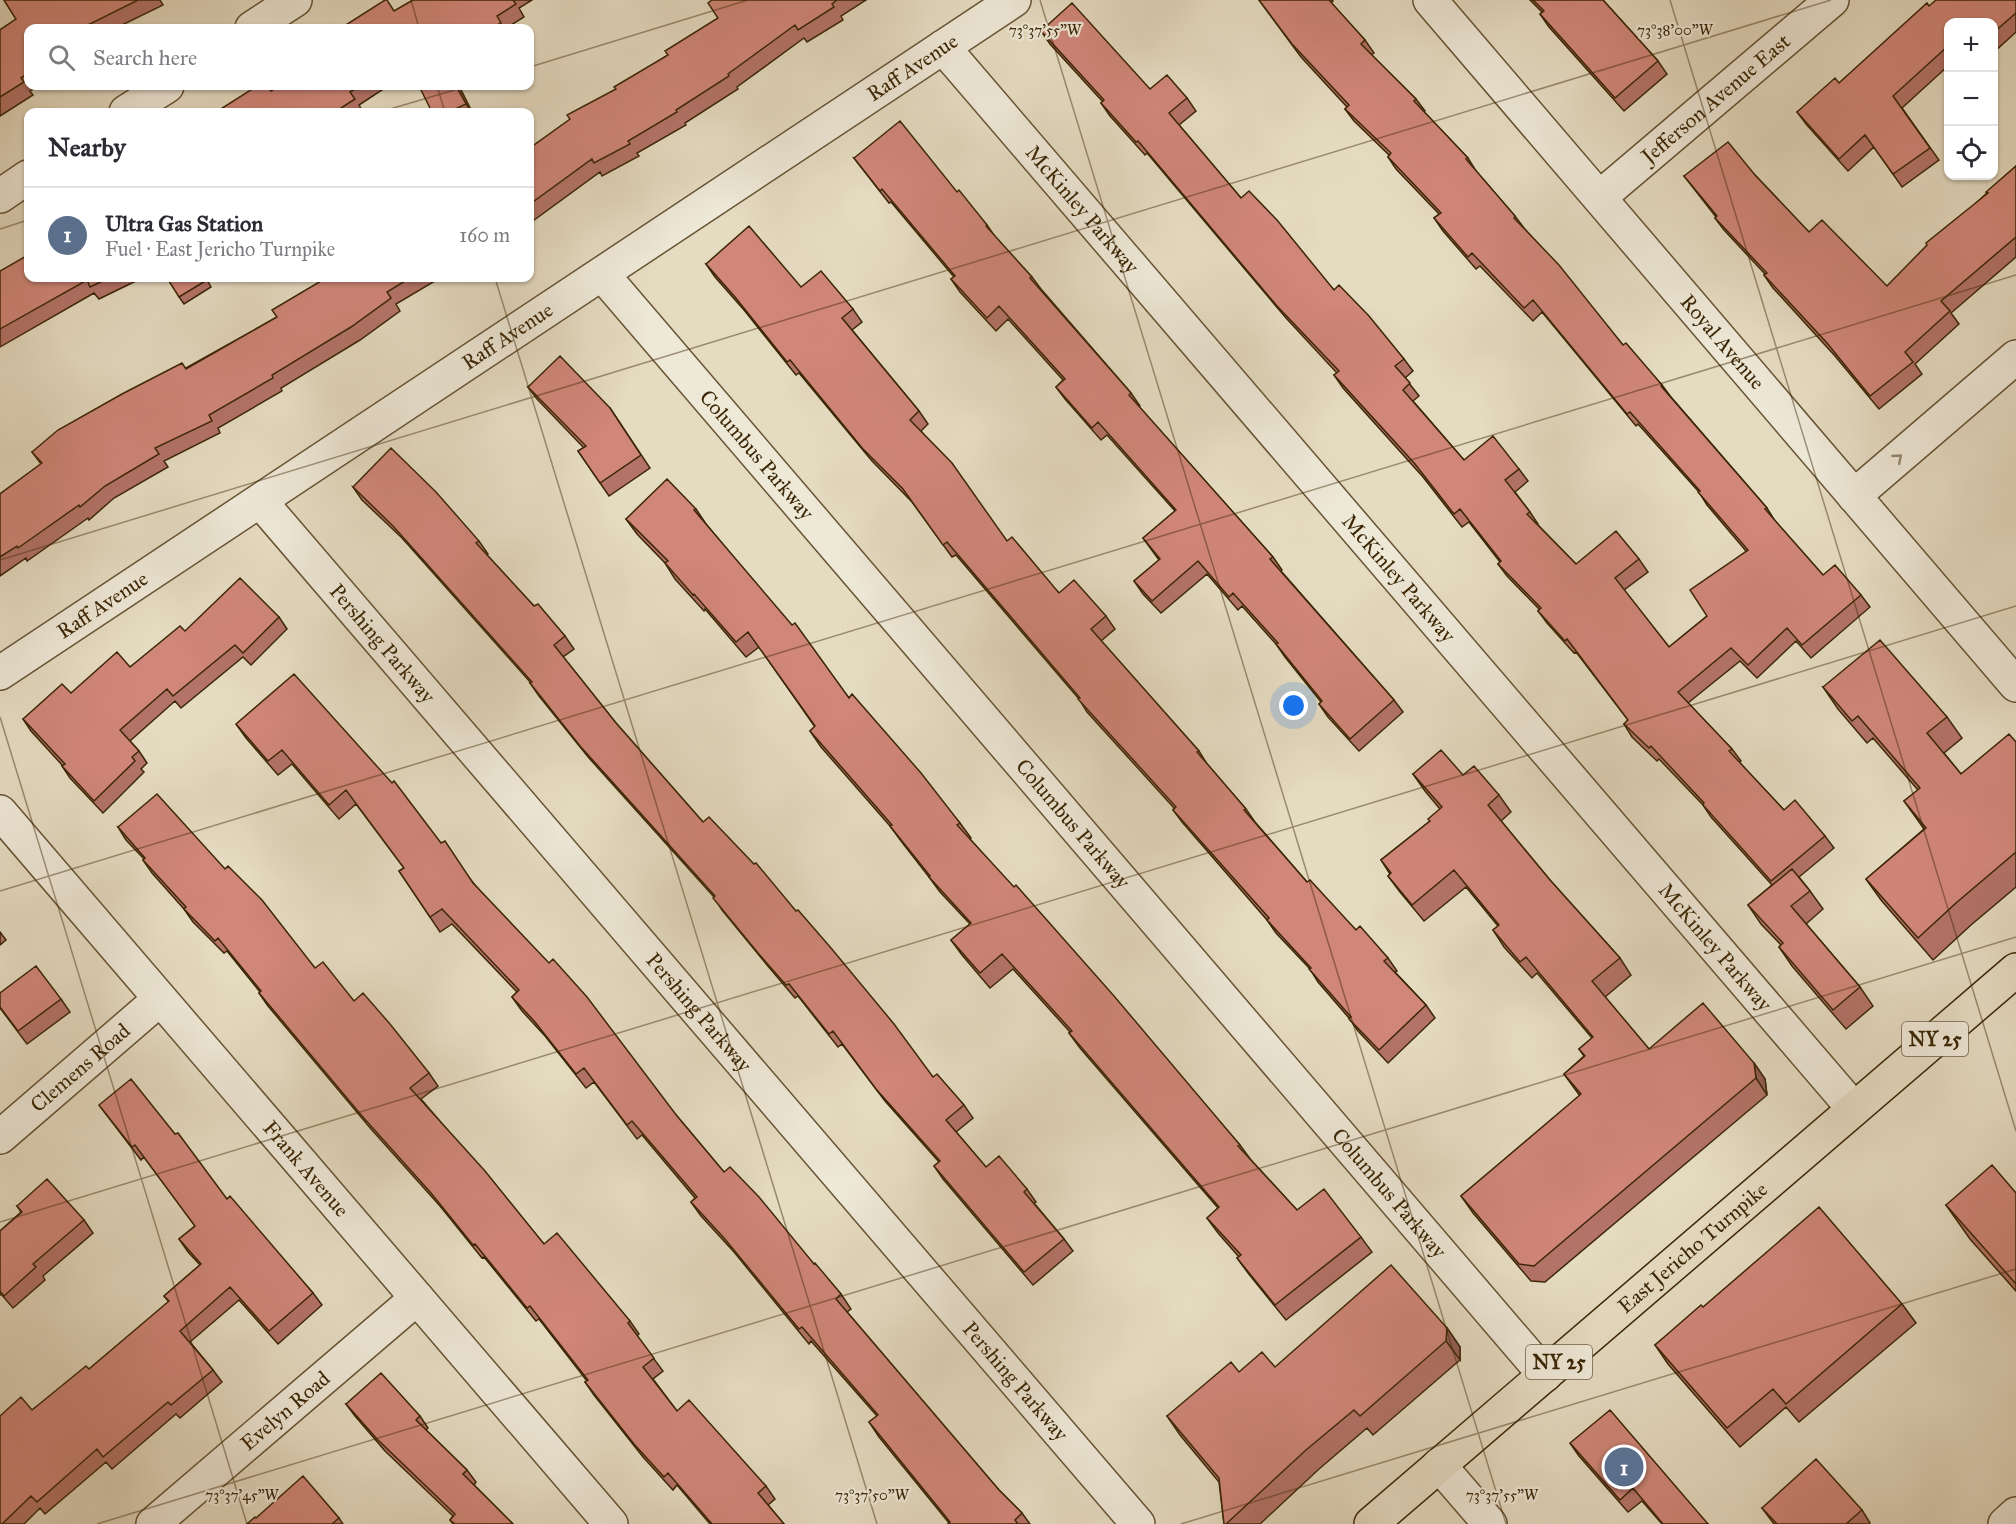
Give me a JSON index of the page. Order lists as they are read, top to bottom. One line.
{"streets":{"main road":["NY 25","East Jericho Turnpike"],"street":["Raff Avenue","Jefferson Avenue East","McKinley Parkway","Royal Avenue","Columbus Parkway","Pershing Parkway","Clemens Road","Frank Avenue","Evelyn Road"]},"crossings":[["Raff Avenue","McKinley Parkway"],["Raff Avenue","Columbus Parkway"],["Raff Avenue","Pershing Parkway"],["Jefferson Avenue East","Royal Avenue"],["McKinley Parkway","East Jericho Turnpike"],["Columbus Parkway","East Jericho Turnpike"],["Clemens Road","Frank Avenue"],["Frank Avenue","Evelyn Road"]],"page":{"map_buttons":["+","−"],"search":"Search here","heading":"Nearby","list":[{"mark":"1","name":"Ultra Gas Station","note":"Fuel · East Jericho Turnpike","value":"160 m"}],"pins":"1"},"coordinates":["73°37'55\"W","73°38'00\"W","73°37'45\"W","73°37'50\"W"]}
